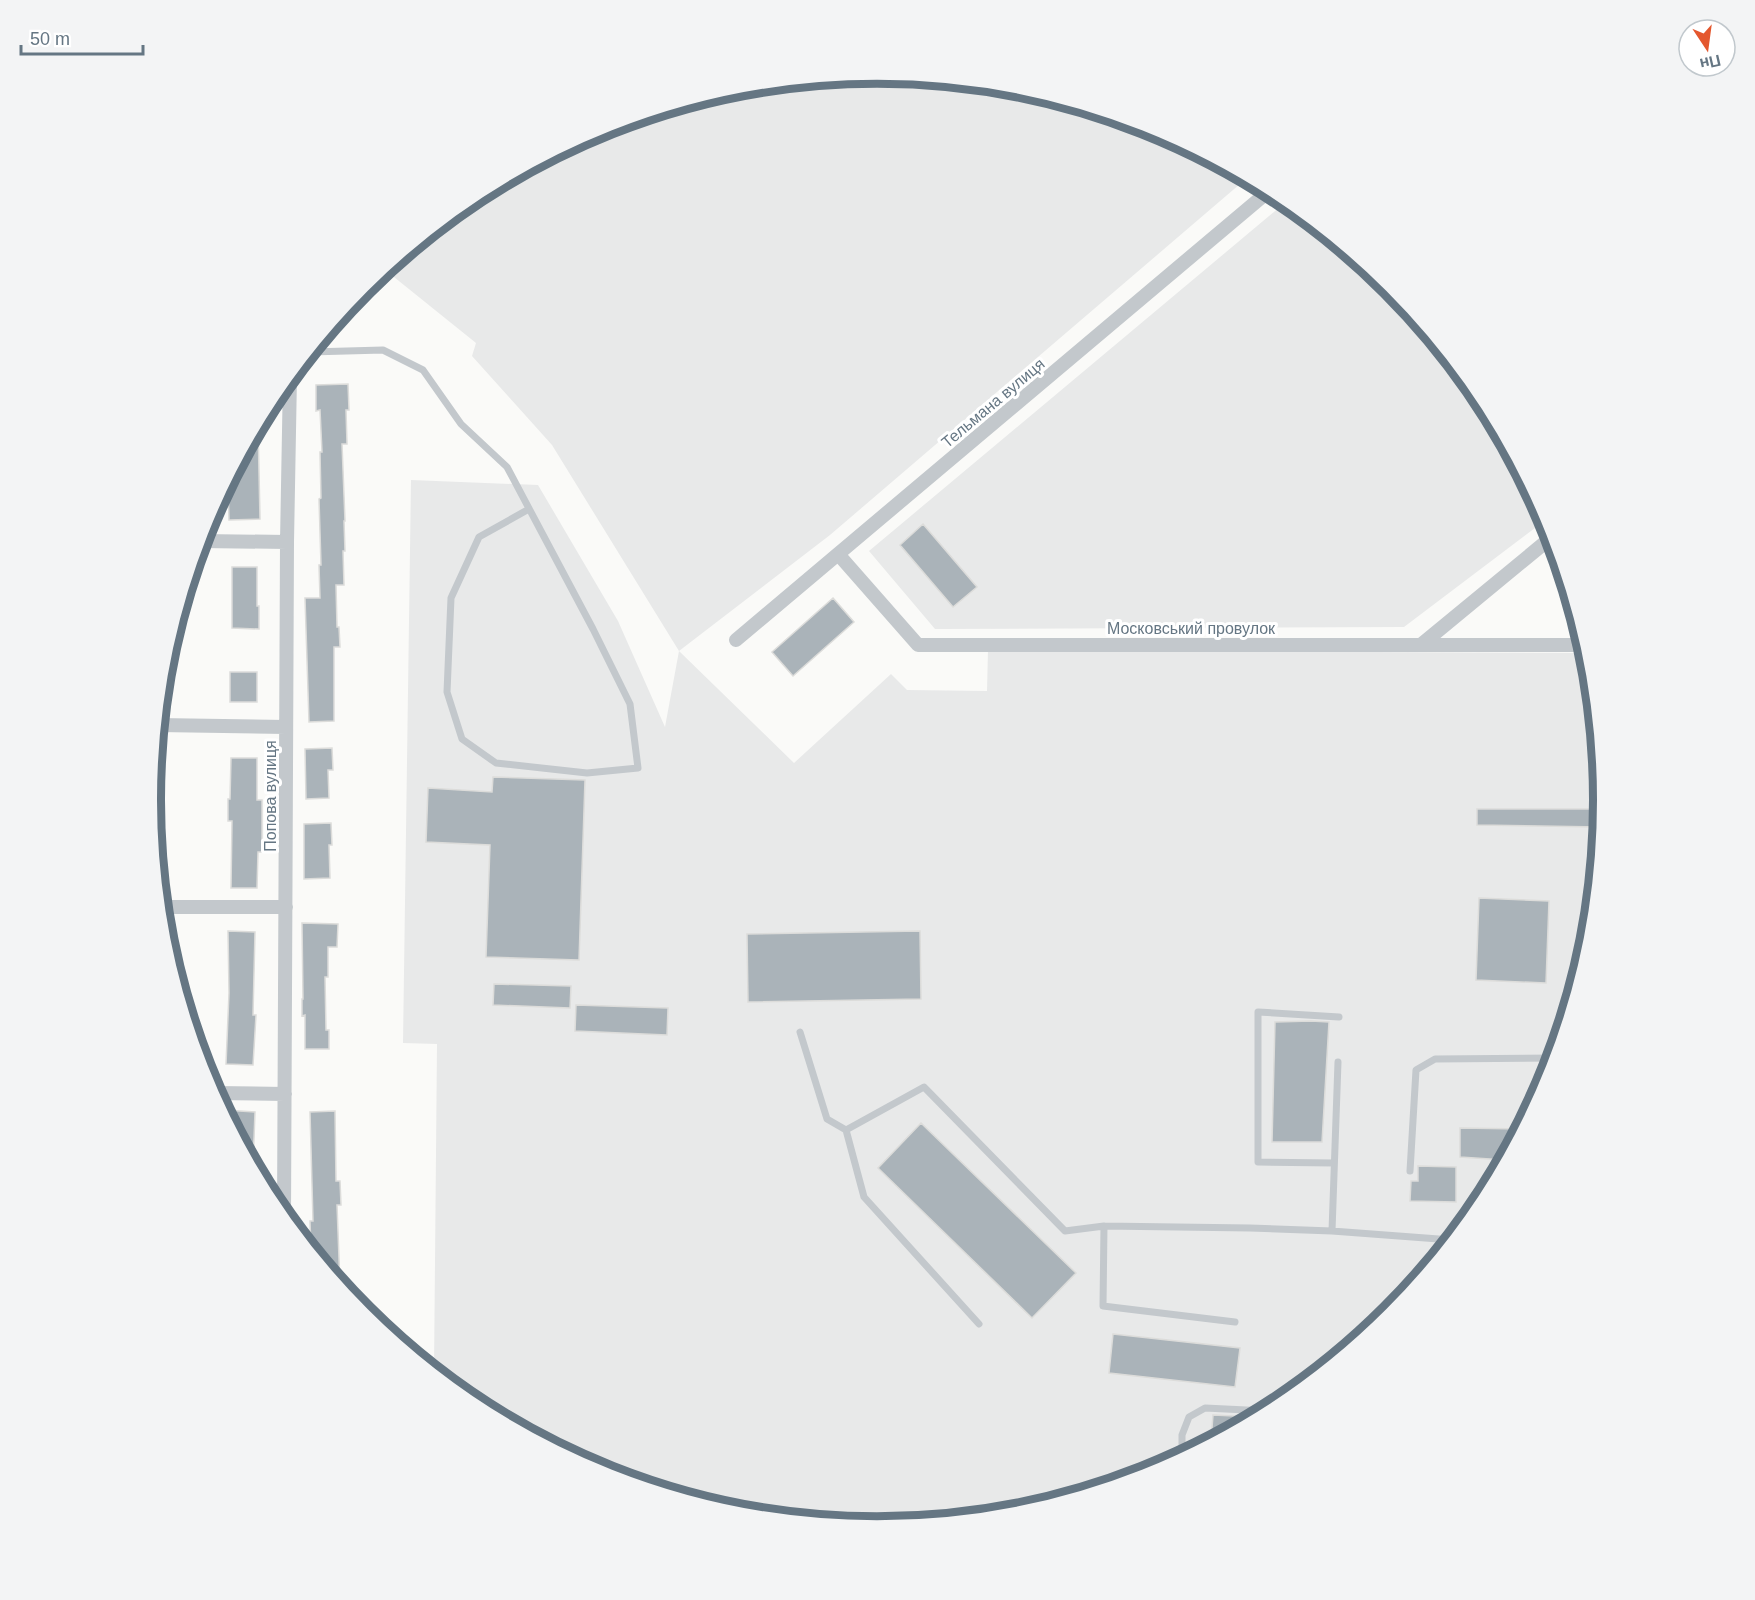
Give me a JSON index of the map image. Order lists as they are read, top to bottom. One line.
{"streets":{"street":["Тельмана вулиця","Московський провулок","Попова вулиця"]},"crossings":[["Тельмана вулиця","Московський провулок"]],"scale_bar":"50 m","north":"bottom"}
